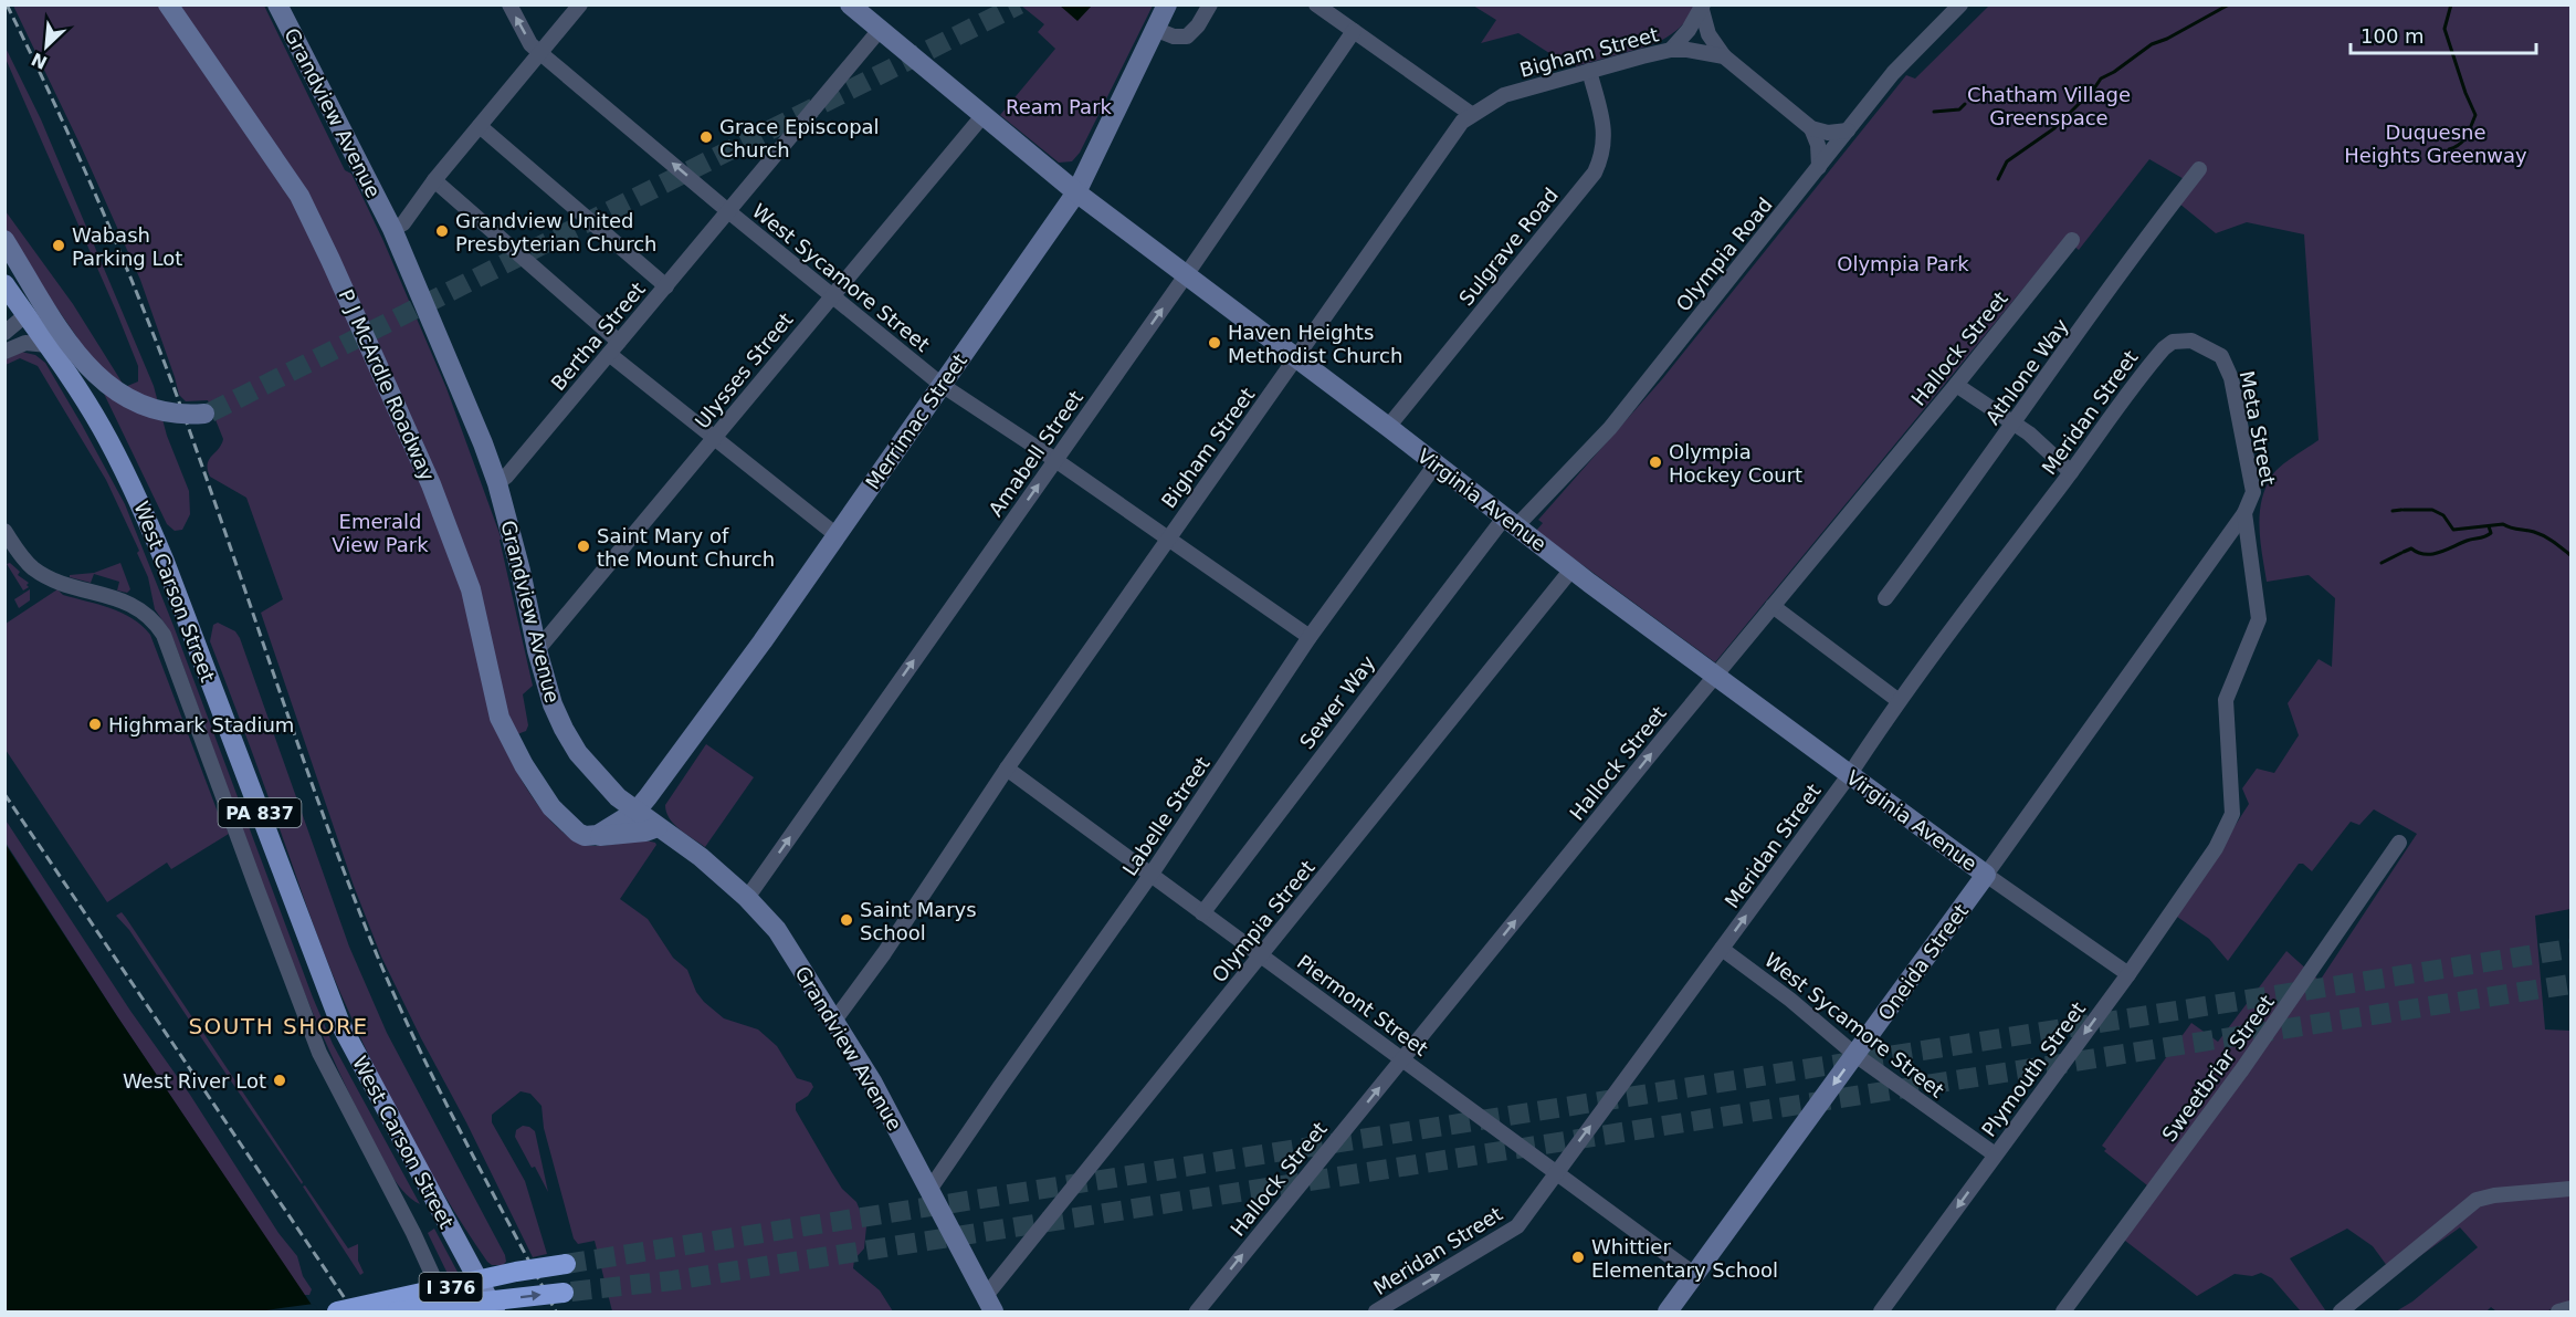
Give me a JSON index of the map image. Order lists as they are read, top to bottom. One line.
{"streets":{"highway":["I 376"],"main road":["West Carson Street","PA 837"],"street":["Bigham Street","Grandview Avenue","Sulgrave Road","Olympia Road","West Sycamore Street","Bertha Street","Hallock Street","Ulysses Street","Athlone Way","P J McArdle Roadway","Meridan Street","Merrimac Street","Meta Street","Amabell Street","Virginia Avenue","Sewer Way","Labelle Street","Olympia Street","Oneida Street","Piermont Street","Sweetbriar Street","Plymouth Street"]},"crossings":[["Bigham Street","Grandview Avenue"],["Bigham Street","Sulgrave Road"],["Bigham Street","West Sycamore Street"],["Bigham Street","Virginia Avenue"],["Bigham Street","Piermont Street"],["Grandview Avenue","Bertha Street"],["Grandview Avenue","Ulysses Street"],["Grandview Avenue","Merrimac Street"],["Grandview Avenue","Amabell Street"],["Grandview Avenue","Labelle Street"],["Grandview Avenue","Olympia Street"],["Sulgrave Road","Virginia Avenue"],["Olympia Road","Virginia Avenue"],["Olympia Road","Sewer Way"],["West Sycamore Street","Bertha Street"],["West Sycamore Street","Ulysses Street"],["West Sycamore Street","Meridan Street"],["West Sycamore Street","Merrimac Street"],["West Sycamore Street","Amabell Street"],["West Sycamore Street","Labelle Street"],["West Sycamore Street","Oneida Street"],["West Sycamore Street","Plymouth Street"],["Bertha Street","Virginia Avenue"],["Hallock Street","Virginia Avenue"],["Hallock Street","Piermont Street"],["Ulysses Street","Virginia Avenue"],["Meridan Street","Meta Street"],["Meridan Street","Virginia Avenue"],["Meridan Street","Piermont Street"],["Merrimac Street","Virginia Avenue"],["Meta Street","Oneida Street"],["Meta Street","Plymouth Street"],["Amabell Street","Virginia Avenue"],["Virginia Avenue","Sewer Way"],["Virginia Avenue","Labelle Street"],["Virginia Avenue","Olympia Street"],["Virginia Avenue","Oneida Street"],["Virginia Avenue","Plymouth Street"],["Sewer Way","Piermont Street"],["Labelle Street","Piermont Street"],["Olympia Street","Piermont Street"],["Oneida Street","Piermont Street"]],"one_way":["Hallock Street","Meridan Street","Amabell Street","Plymouth Street"],"districts":["SOUTH SHORE"],"parks":["Chatham Village Greenspace","Ream Park","Duquesne Heights Greenway","Olympia Park","Emerald View Park"],"places":["Grace Episcopal Church","Grandview United Presbyterian Church","Wabash Parking Lot","Haven Heights Methodist Church","Olympia Hockey Court","Saint Mary of the Mount Church","Highmark Stadium","Saint Marys School","West River Lot","Whittier Elementary School"],"scale_bar":"100 m","north":"bottom left"}
